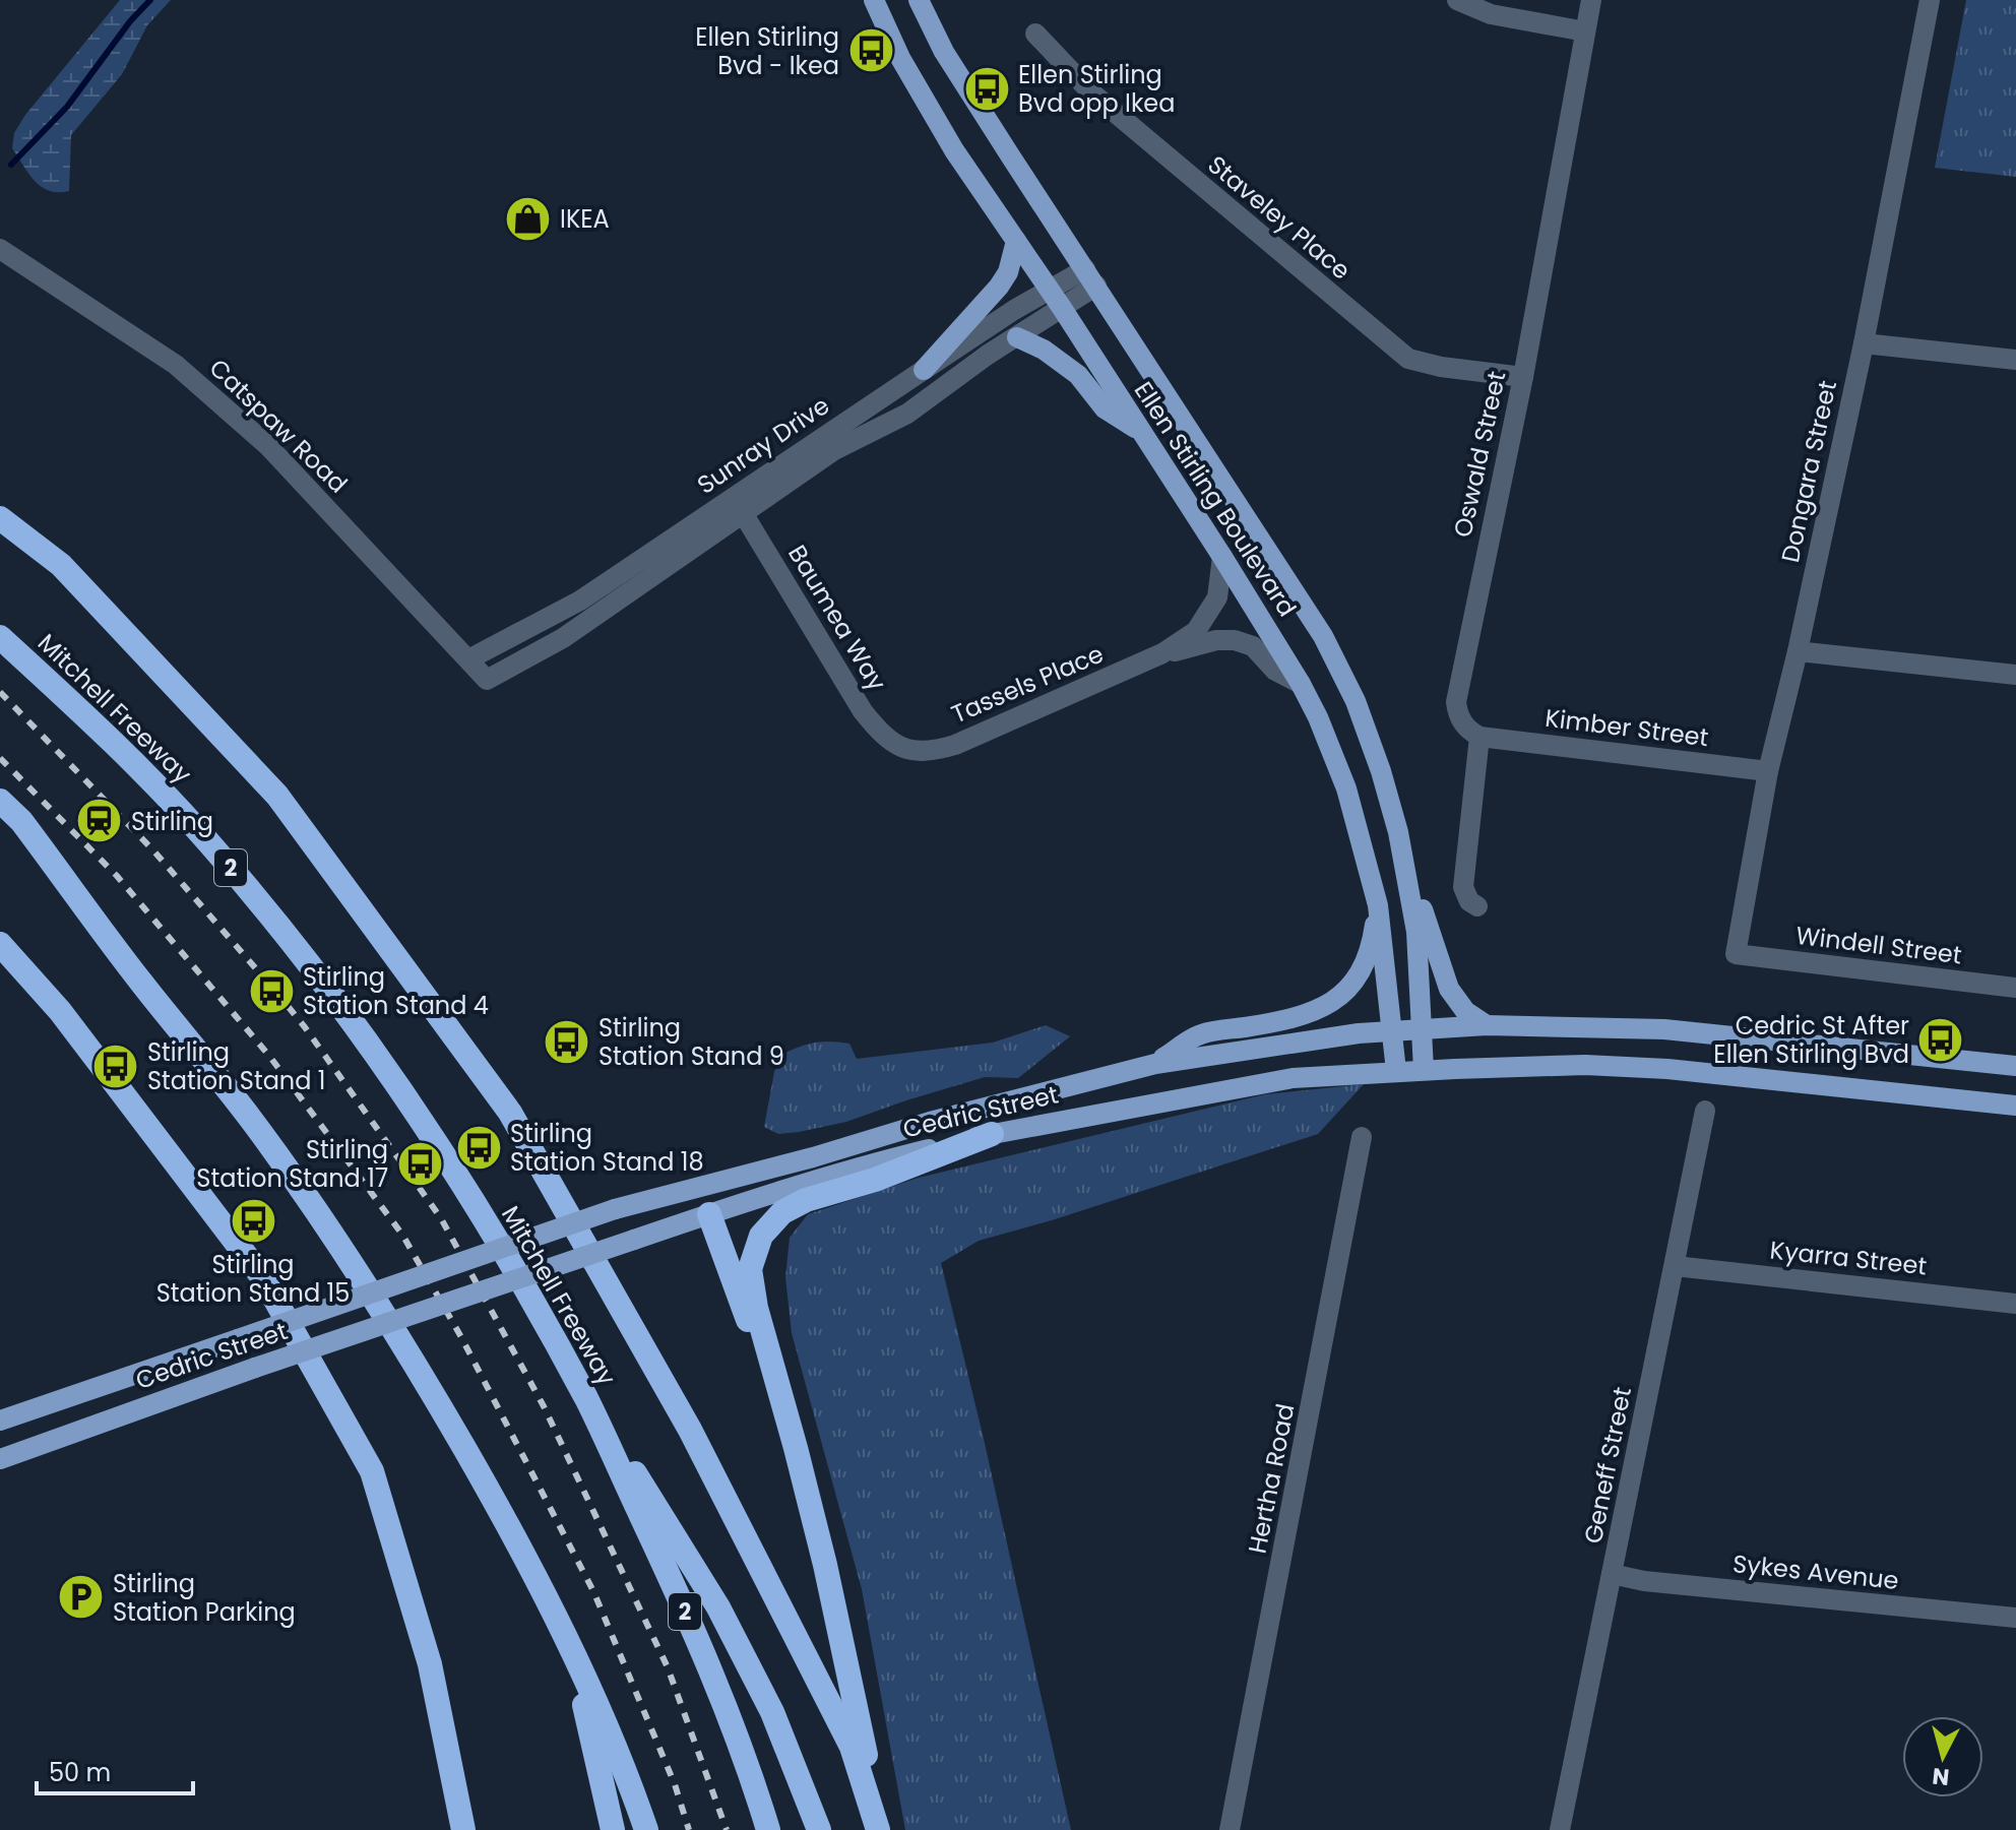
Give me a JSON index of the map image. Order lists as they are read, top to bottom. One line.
{"streets":{"highway":["Mitchell Freeway","2"],"main road":["Ellen Stirling Boulevard","Cedric Street"],"street":["Staveley Place","Catspaw Road","Sunray Drive","Oswald Street","Dongara Street","Baumea Way","Tassels Place","Kimber Street","Windell Street","Kyarra Street","Geneff Street","Hertha Road","Sykes Avenue"]},"crossings":[["Staveley Place","Oswald Street"],["Catspaw Road","Sunray Drive"],["Sunray Drive","Ellen Stirling Boulevard"],["Sunray Drive","Baumea Way"],["Oswald Street","Kimber Street"],["Dongara Street","Kimber Street"],["Dongara Street","Windell Street"],["Ellen Stirling Boulevard","Tassels Place"],["Ellen Stirling Boulevard","Cedric Street"],["Baumea Way","Tassels Place"],["Kyarra Street","Geneff Street"],["Geneff Street","Sykes Avenue"]],"places":{"bus stop":["Ellen Stirling Bvd - Ikea","Ellen Stirling Bvd opp Ikea","Stirling Station Stand 4","Cedric St After Ellen Stirling Bvd","Stirling Station Stand 9","Stirling Station Stand 1","Stirling Station Stand 18","Stirling Station Stand 17","Stirling Station Stand 15"],"shop":["IKEA"],"station":["Stirling"],"parking":["Stirling Station Parking"]},"scale_bar":"50 m","north":"bottom"}
